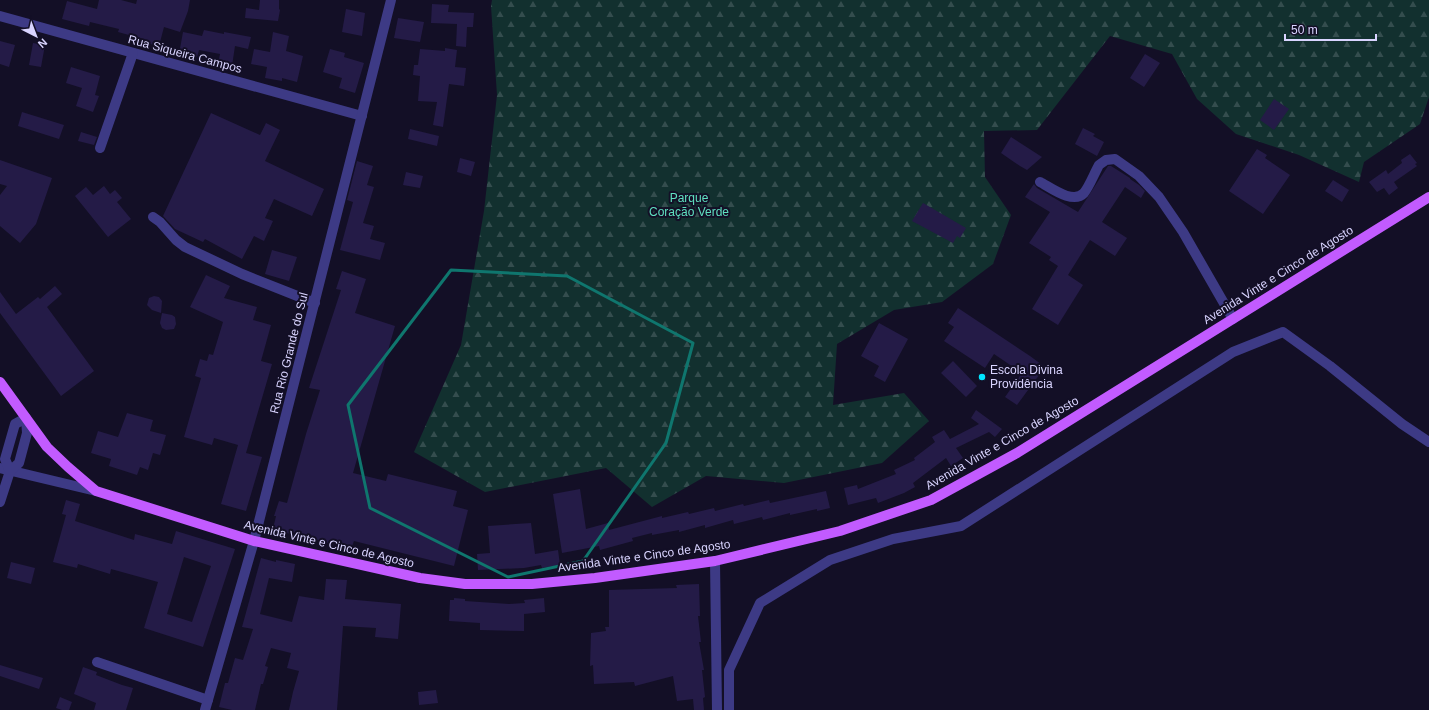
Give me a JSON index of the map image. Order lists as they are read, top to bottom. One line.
{"streets":{"main road":["Avenida Vinte e Cinco de Agosto"],"street":["Rua Siqueira Campos","Rua Rio Grande do Sul"]},"crossings":[["Rua Siqueira Campos","Rua Rio Grande do Sul"],["Avenida Vinte e Cinco de Agosto","Rua Rio Grande do Sul"]],"parks":["Parque Coração Verde"],"places":["Escola Divina Providência"],"scale_bar":"50 m","north":"bottom right"}
